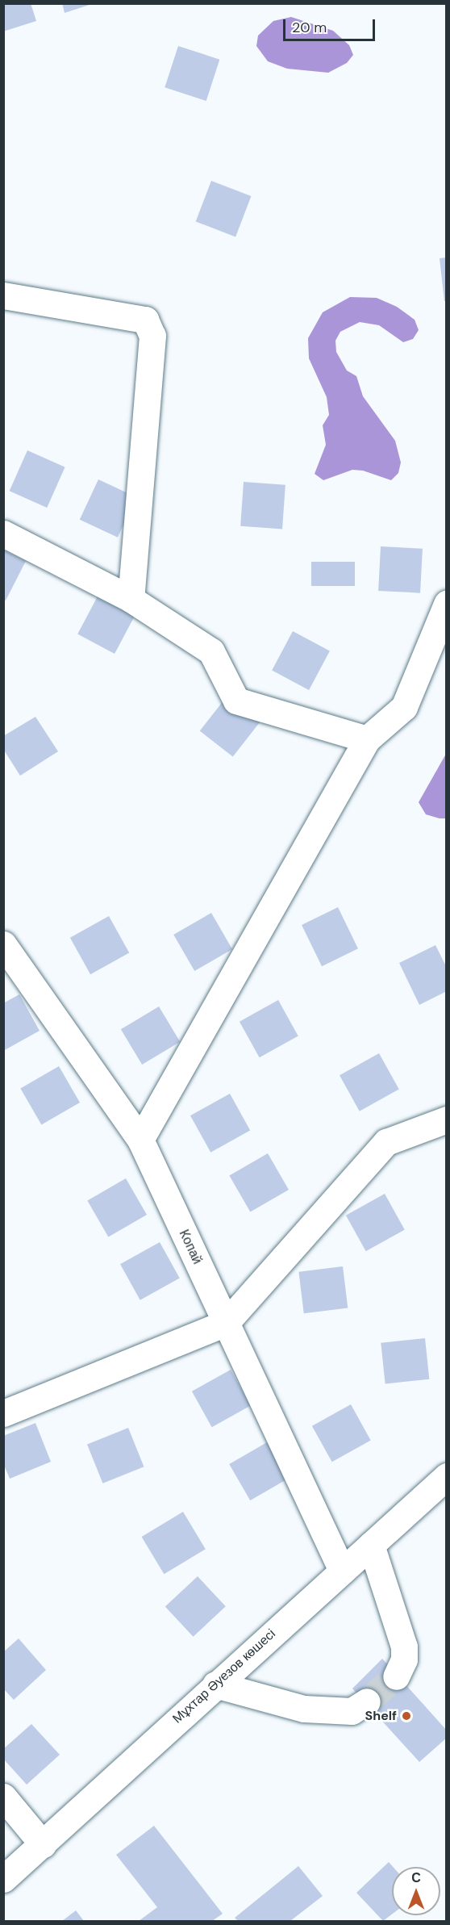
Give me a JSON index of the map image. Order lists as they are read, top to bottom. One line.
{"streets":{"street":["Копай","Мұхтар Әуезов көшесі"]},"crossings":[["Копай","Мұхтар Әуезов көшесі"]],"places":["Shelf"],"scale_bar":"20 m","north":"top"}
